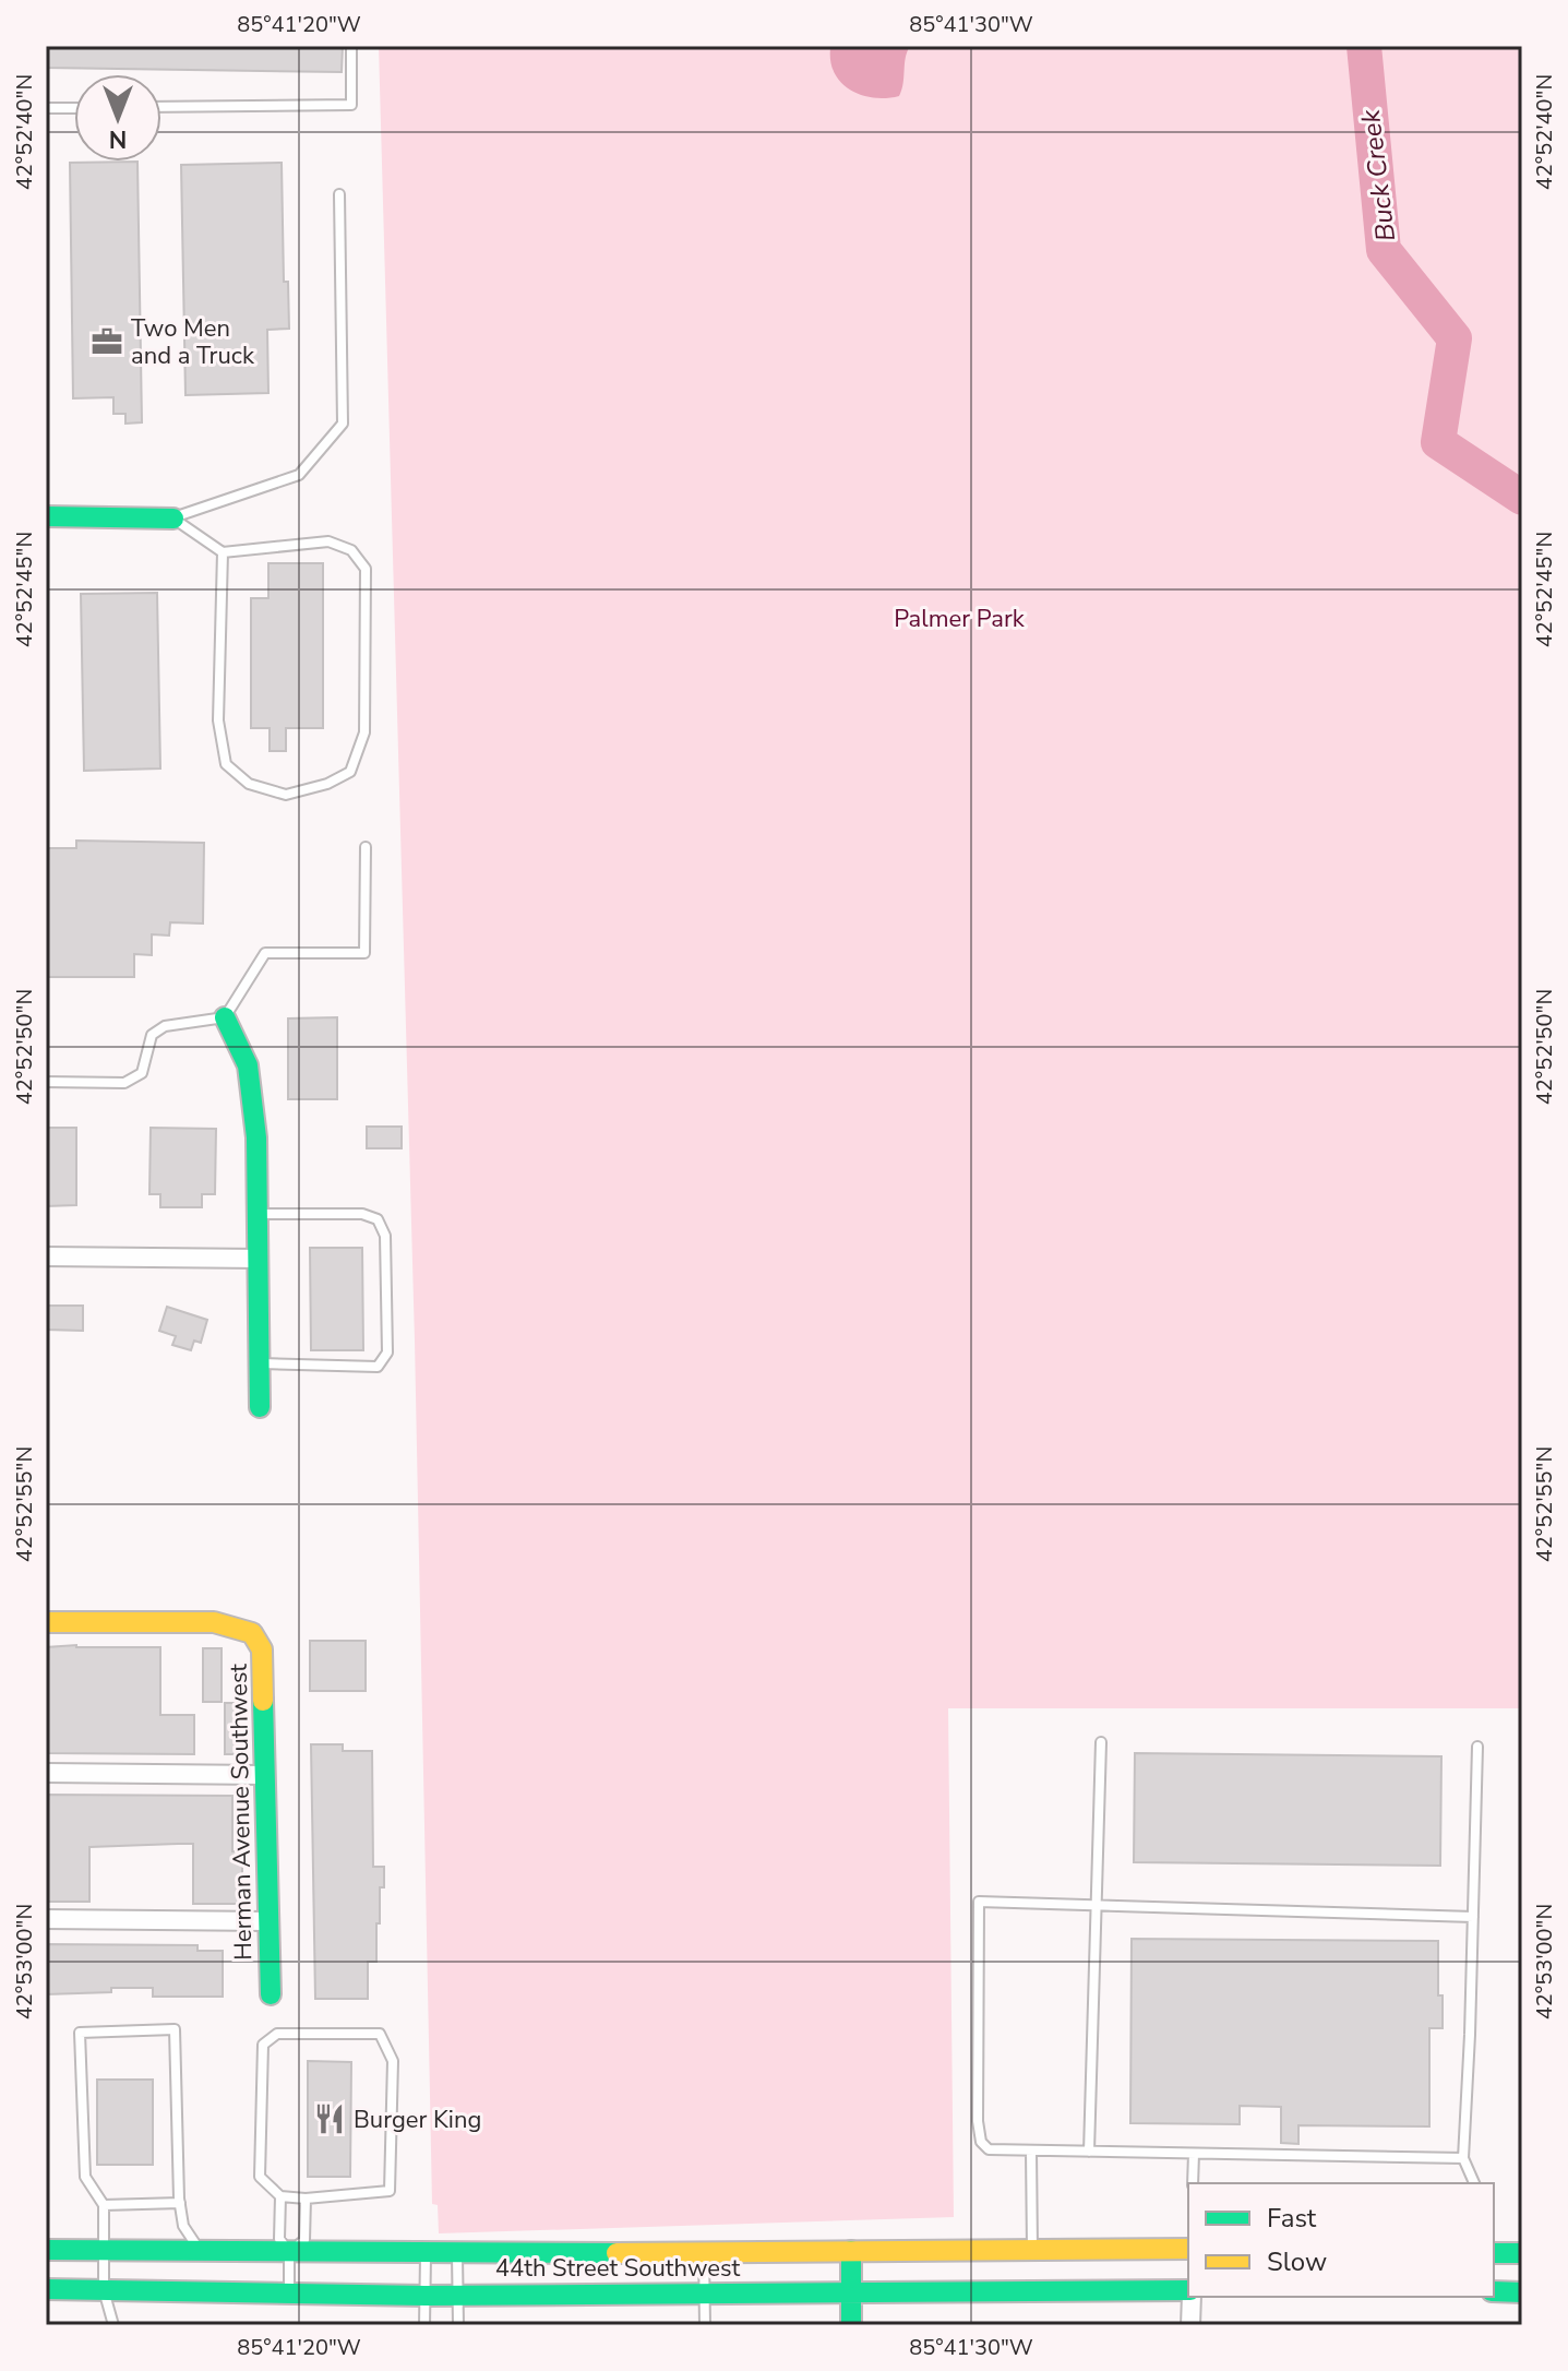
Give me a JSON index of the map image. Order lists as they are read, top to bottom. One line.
{"streets":{"main road":["Herman Avenue Southwest","44th Street Southwest"]},"water":["Buck Creek"],"parks":["Palmer Park"],"places":{"office":["Two Men and a Truck"],"restaurant":["Burger King"]},"legend":["Fast","Slow"],"north":"bottom","coordinates":["85°41'20\"W","85°41'30\"W","42°52'40\"N","42°52'45\"N","42°52'50\"N","42°52'55\"N","42°53'00\"N"]}
